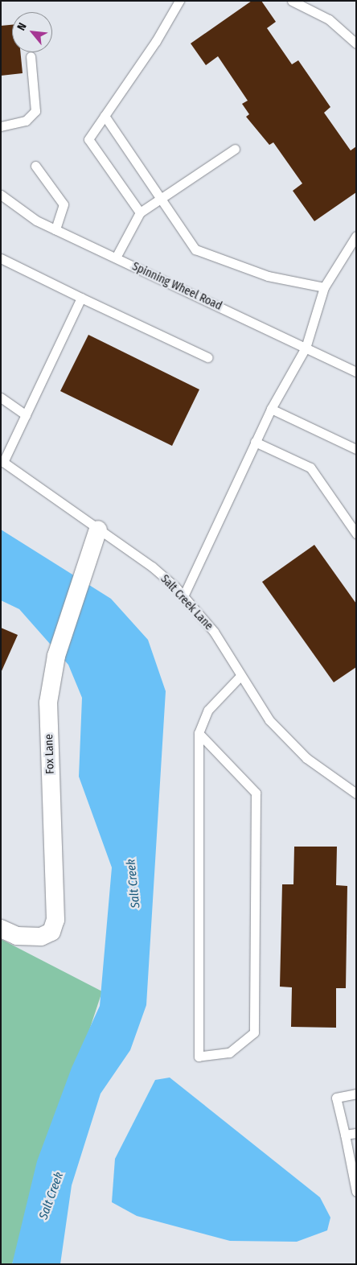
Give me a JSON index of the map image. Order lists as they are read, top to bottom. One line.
{"streets":{"street":["Fox Lane"],"lane":["Spinning Wheel Road","Salt Creek Lane"]},"crossings":[["Salt Creek Lane","Fox Lane"]],"water":["Salt Creek"],"north":"top left"}
